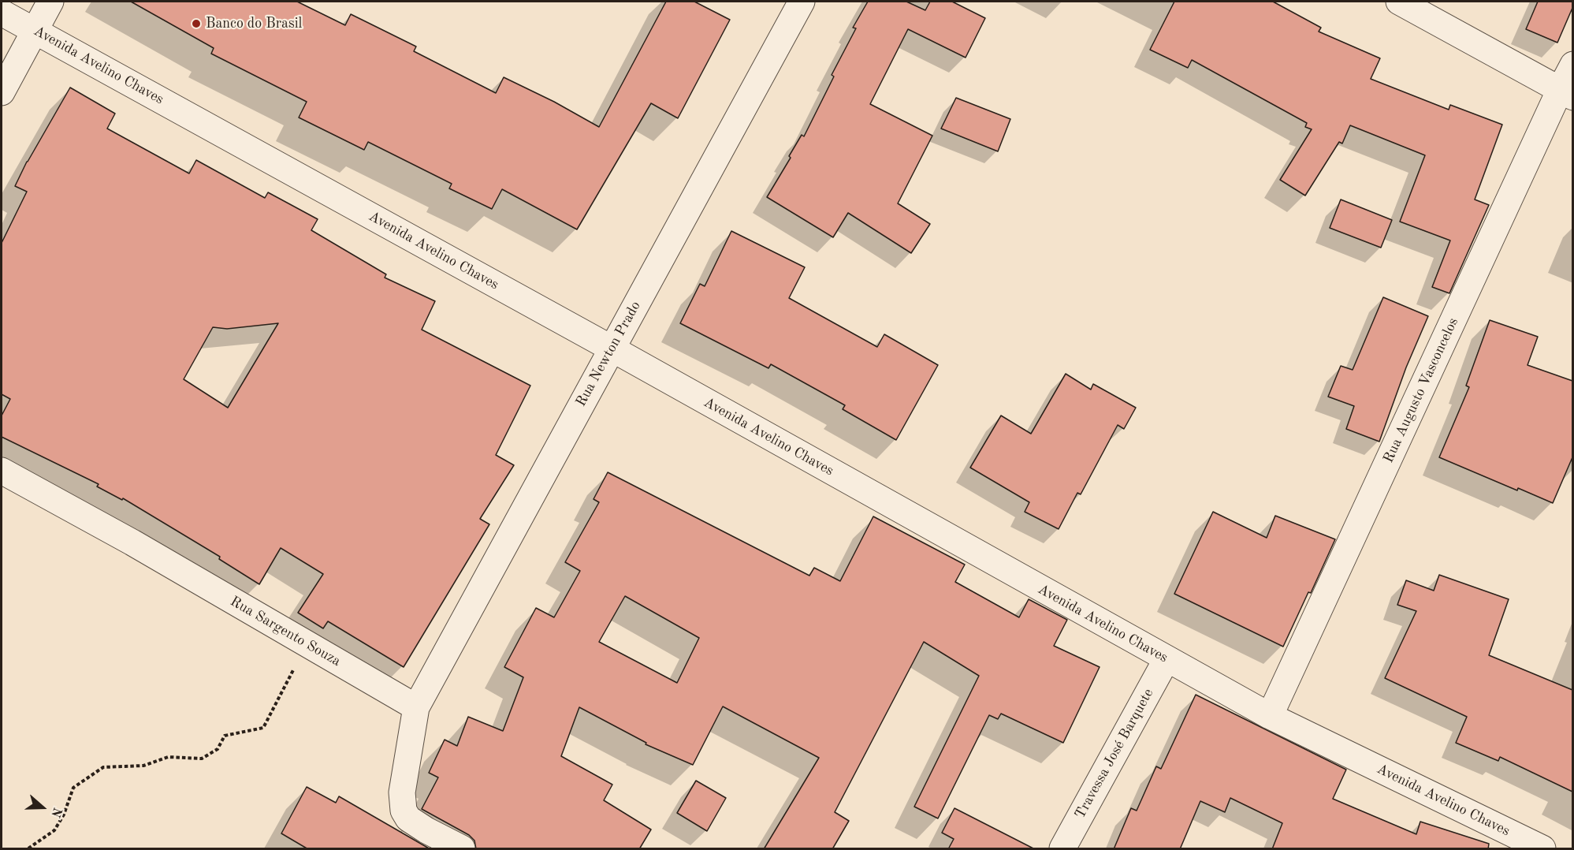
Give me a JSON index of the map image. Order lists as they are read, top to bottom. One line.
{"streets":{"street":["Avenida Avelino Chaves","Rua Newton Prado","Rua Augusto Vasconcelos","Rua Sargento Souza","Travessa José Barquete"]},"crossings":[["Avenida Avelino Chaves","Rua Newton Prado"],["Avenida Avelino Chaves","Rua Augusto Vasconcelos"],["Avenida Avelino Chaves","Travessa José Barquete"],["Rua Newton Prado","Rua Sargento Souza"]],"places":["Banco do Brasil"],"north":"right"}
